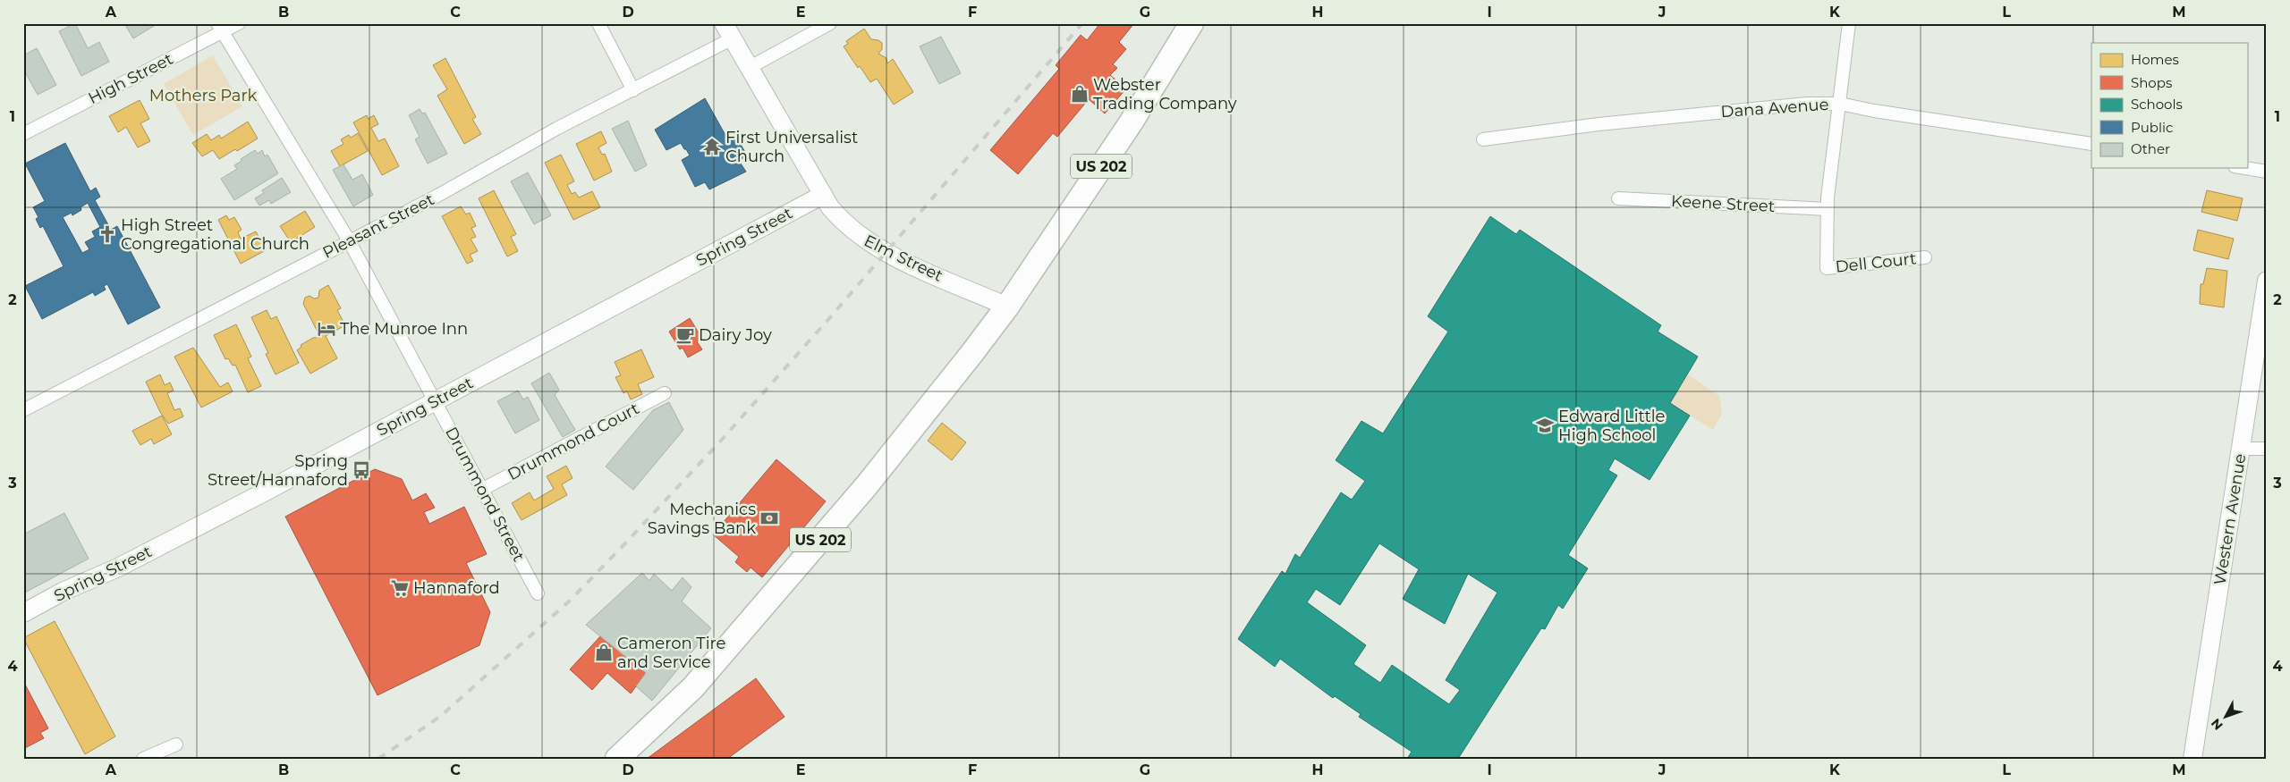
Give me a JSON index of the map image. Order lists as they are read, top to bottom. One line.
{"streets":{"highway":["US 202"],"street":["High Street","Dana Avenue","Keene Street","Pleasant Street","Spring Street","Elm Street","Dell Court","Drummond Court","Drummond Street","Western Avenue"]},"crossings":[["High Street","Drummond Street"],["US 202","Elm Street"],["Keene Street","Dell Court"],["Pleasant Street","Elm Street"],["Pleasant Street","Drummond Street"],["Spring Street","Elm Street"],["Spring Street","Drummond Street"],["Drummond Court","Drummond Street"]],"parks":["Mothers Park"],"places":{"shop":["Webster Trading Company","Cameron Tire and Service"],"temple":["First Universalist Church"],"church":["High Street Congregational Church"],"hotel":["The Munroe Inn"],"cafe":["Dairy Joy"],"school or university":["Edward Little High School"],"bus stop":["Spring Street/Hannaford"],"bank":["Mechanics Savings Bank"],"supermarket":["Hannaford"]},"legend":["Homes","Shops","Schools","Public","Other"],"north":"bottom left","grid":{"columns":["A","B","C","D","E","F","G","H","I","J","K","L","M"],"rows":["1","2","3","4"]}}
